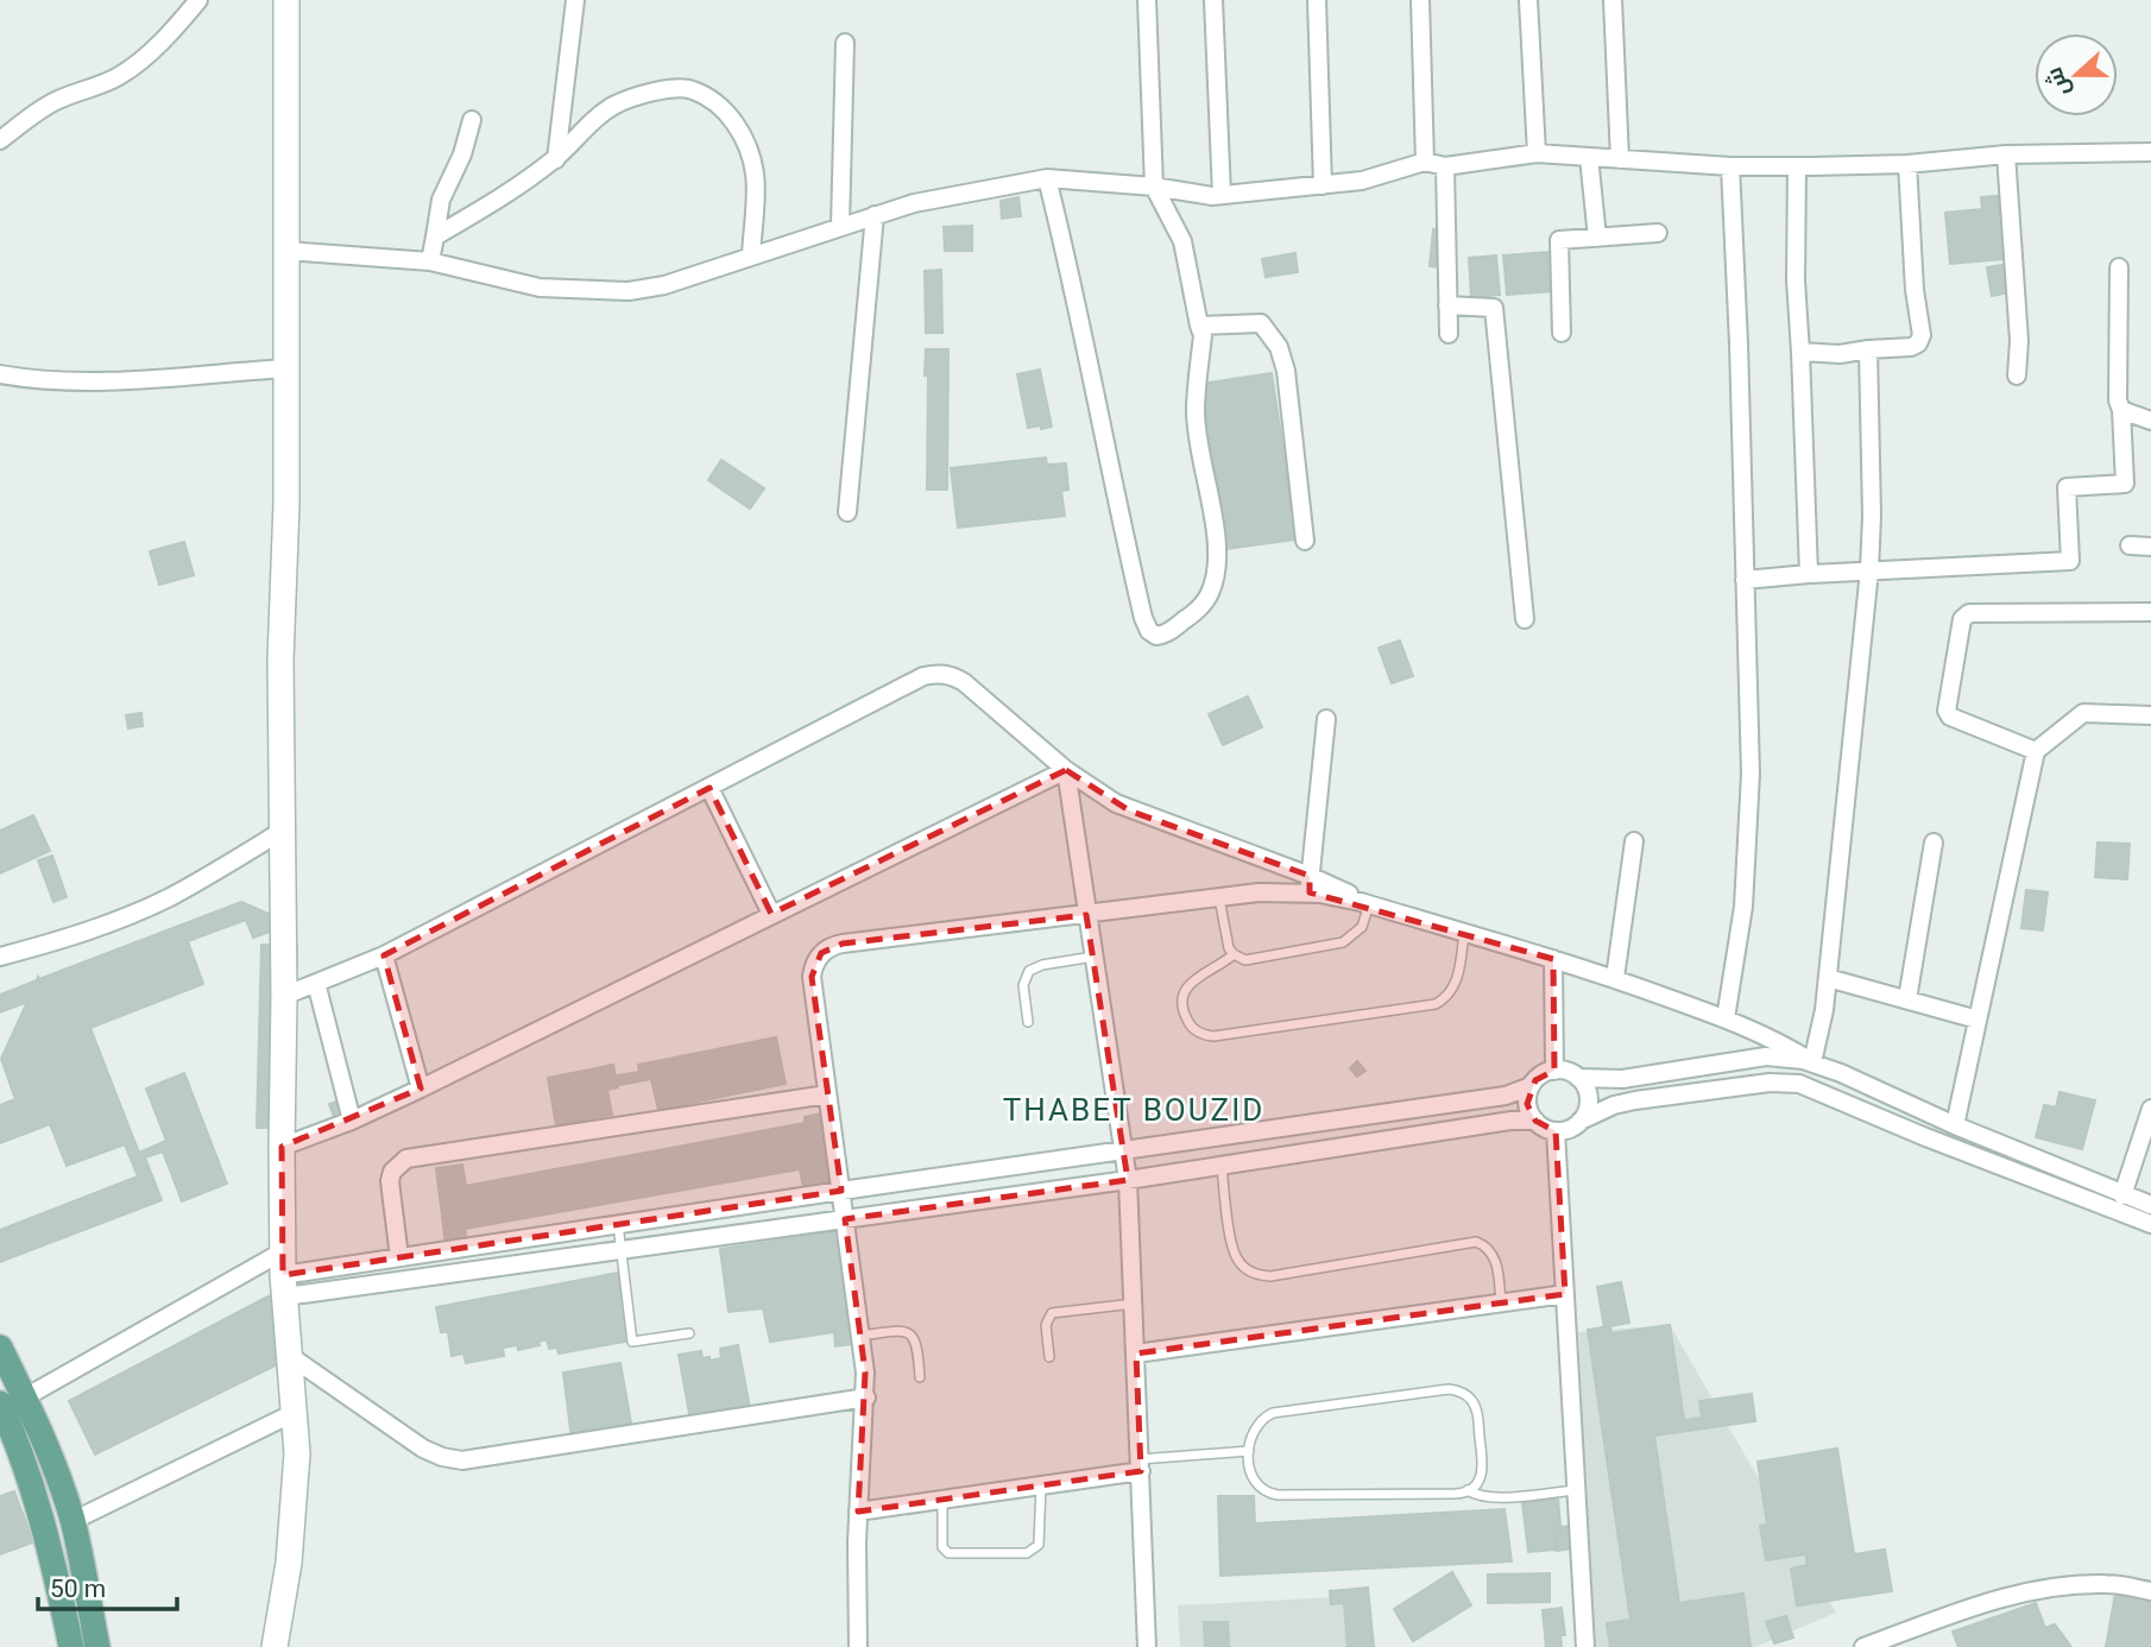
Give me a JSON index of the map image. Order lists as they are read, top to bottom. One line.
{"districts":["THABET BOUZID"],"scale_bar":"50 m","north":"left"}
